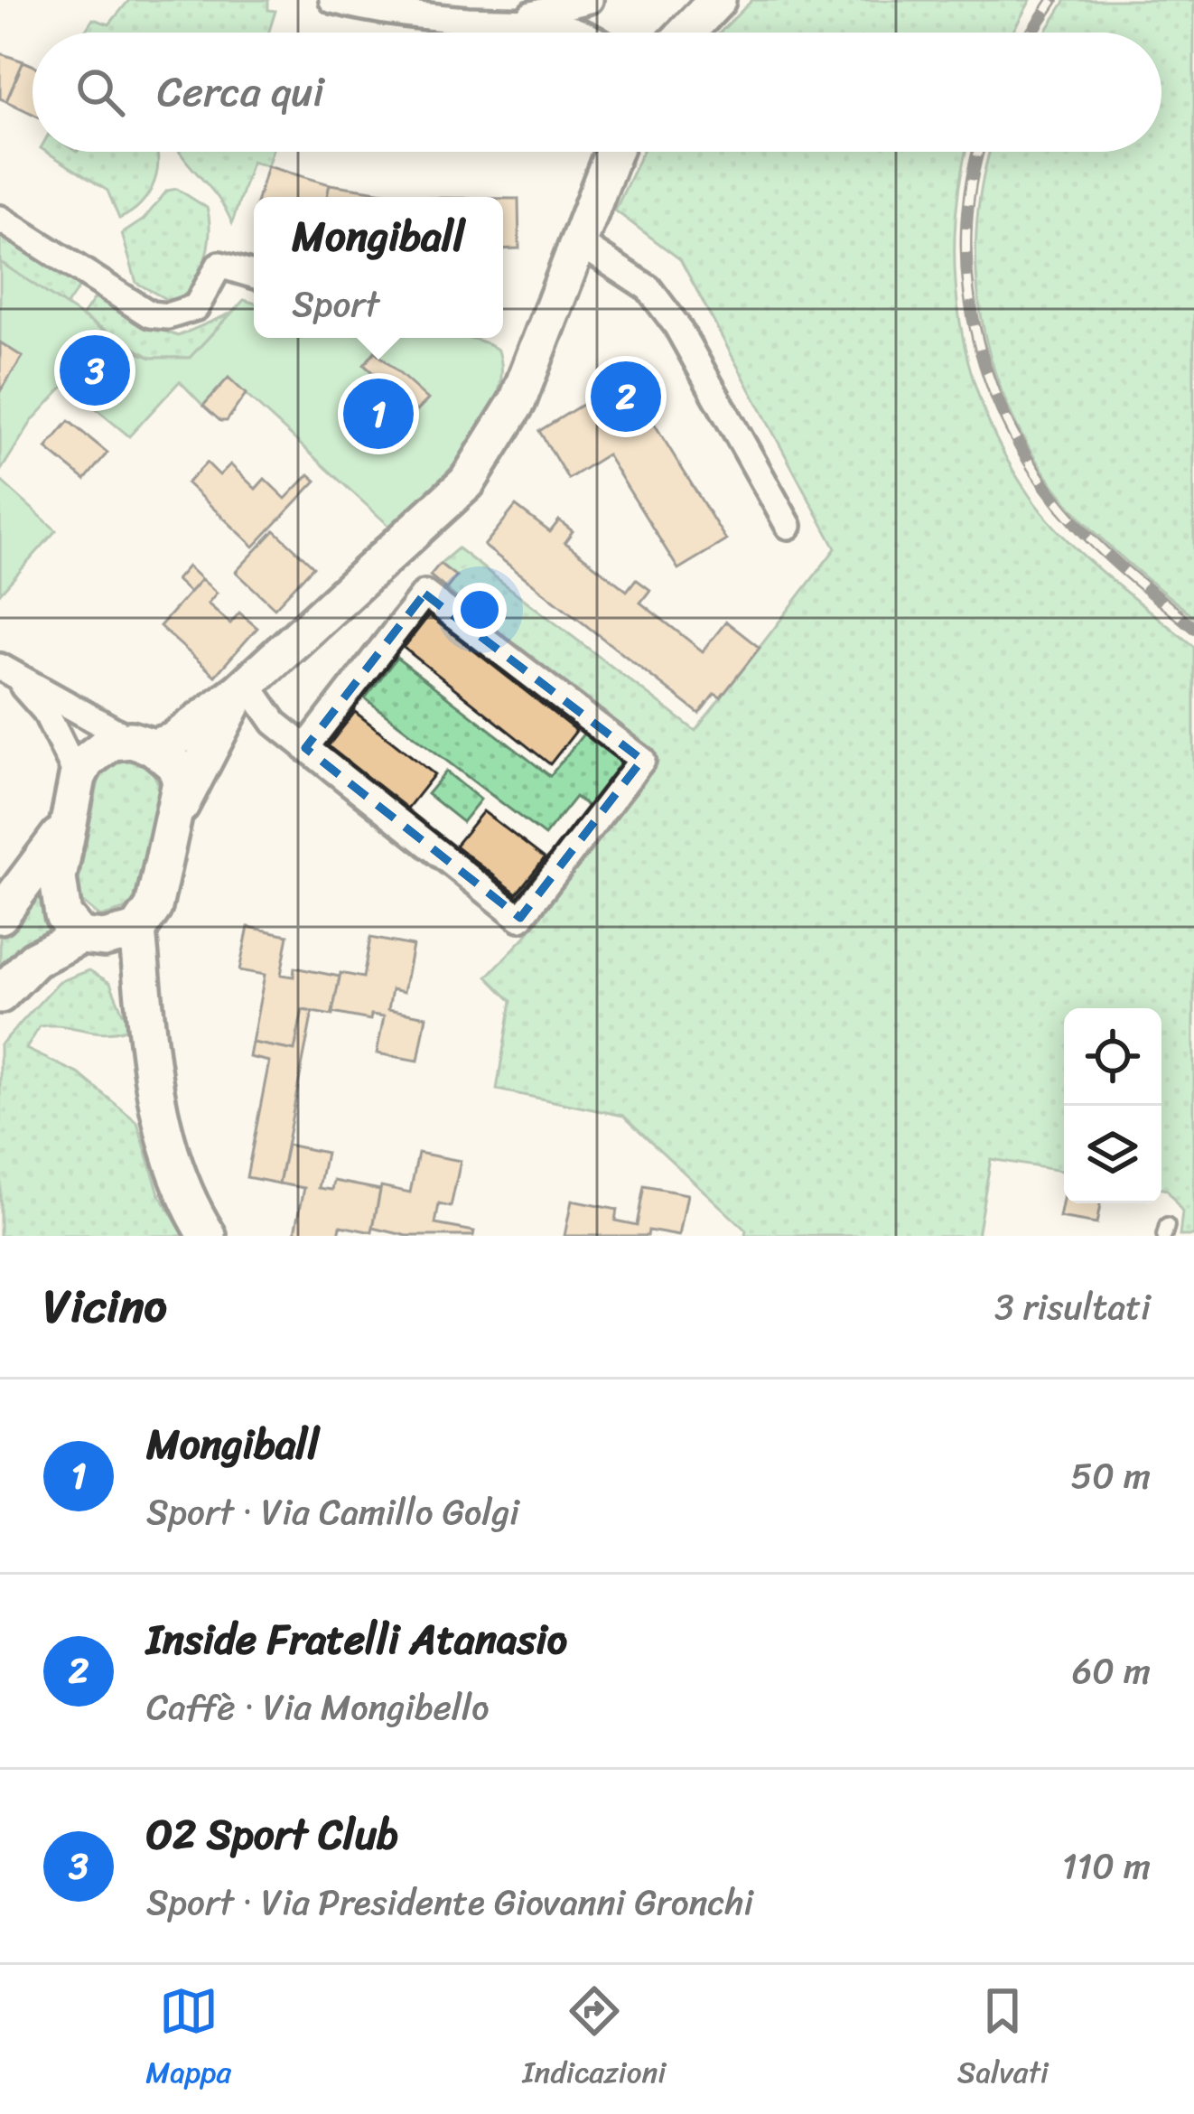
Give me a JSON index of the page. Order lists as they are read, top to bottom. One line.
{"page":{"search":"Cerca qui","popup":["Mongiball","Sport"],"pins":["3","2","1"],"heading":["Vicino","3 risultati"],"list":[{"mark":"1","name":"Mongiball","note":"Sport · Via Camillo Golgi","value":"50 m"},{"mark":"2","name":"Inside Fratelli Atanasio","note":"Caffè · Via Mongibello","value":"60 m"},{"mark":"3","name":"O2 Sport Club","note":"Sport · Via Presidente Giovanni Gronchi","value":"110 m"}],"nav":["Mappa","Indicazioni","Salvati"]}}
